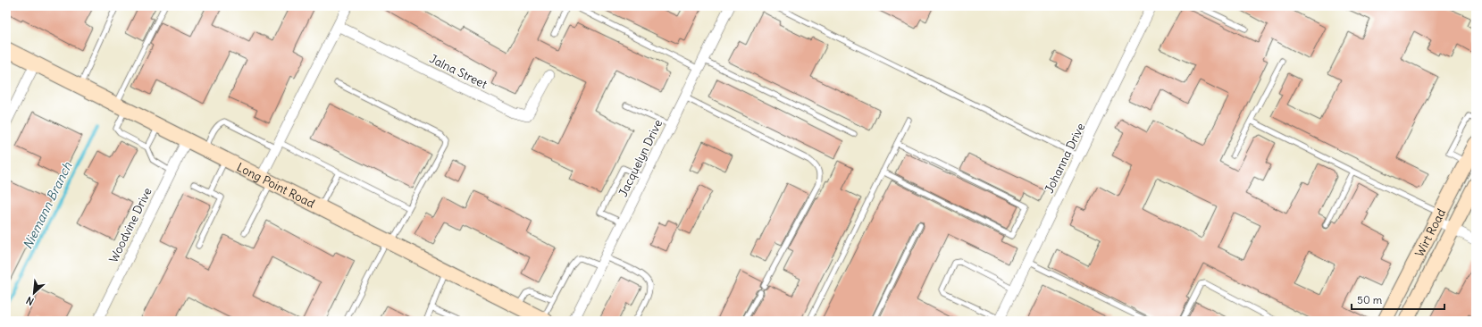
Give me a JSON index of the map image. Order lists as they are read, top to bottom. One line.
{"streets":{"main road":["Long Point Road","Wirt Road"],"street":["Jalna Street","Jacquelyn Drive","Johanna Drive","Woodvine Drive"]},"crossings":[["Long Point Road","Woodvine Drive"]],"water":["Niemann Branch"],"scale_bar":"50 m","north":"bottom left"}
